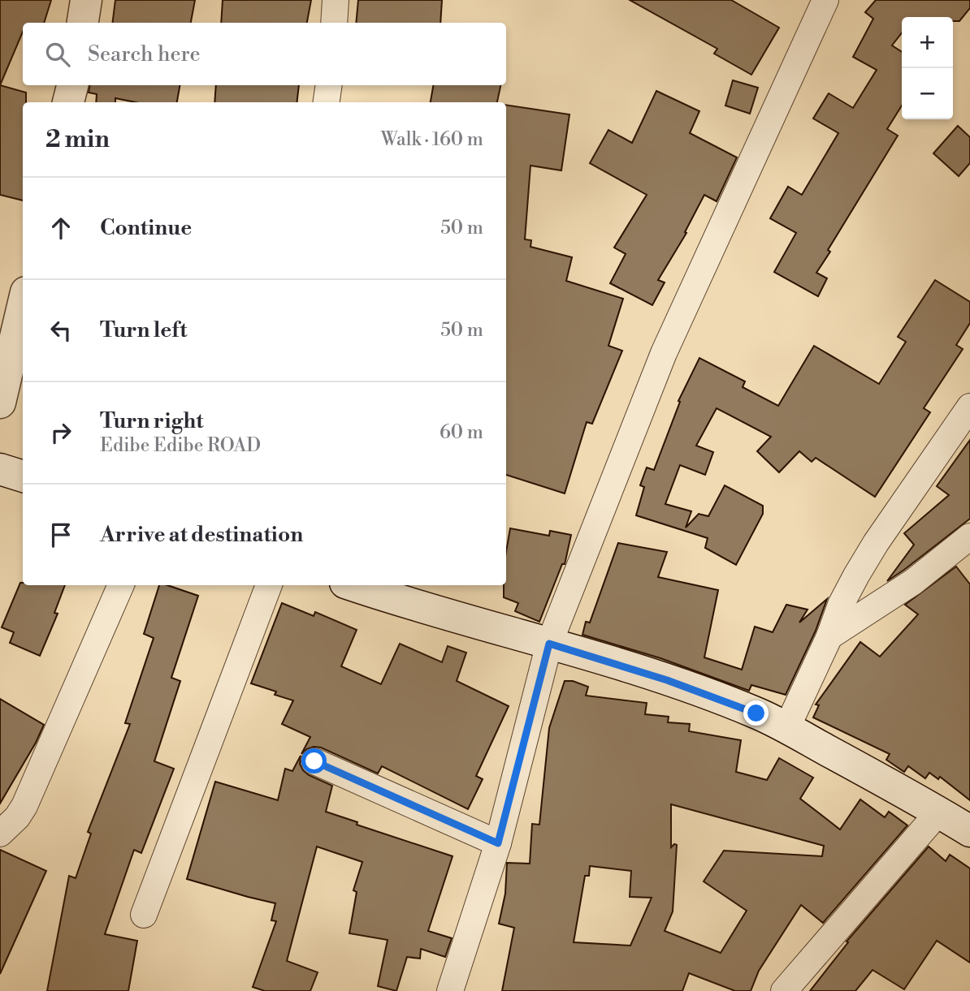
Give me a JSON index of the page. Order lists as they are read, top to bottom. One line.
{"page":{"map_buttons":["+","−"],"search":"Search here","heading":["2 min","Walk · 160 m"],"list":[["Continue","50 m"],["Turn left","50 m"],["Turn right","Edibe Edibe ROAD","60 m"],"Arrive at destination"]}}
